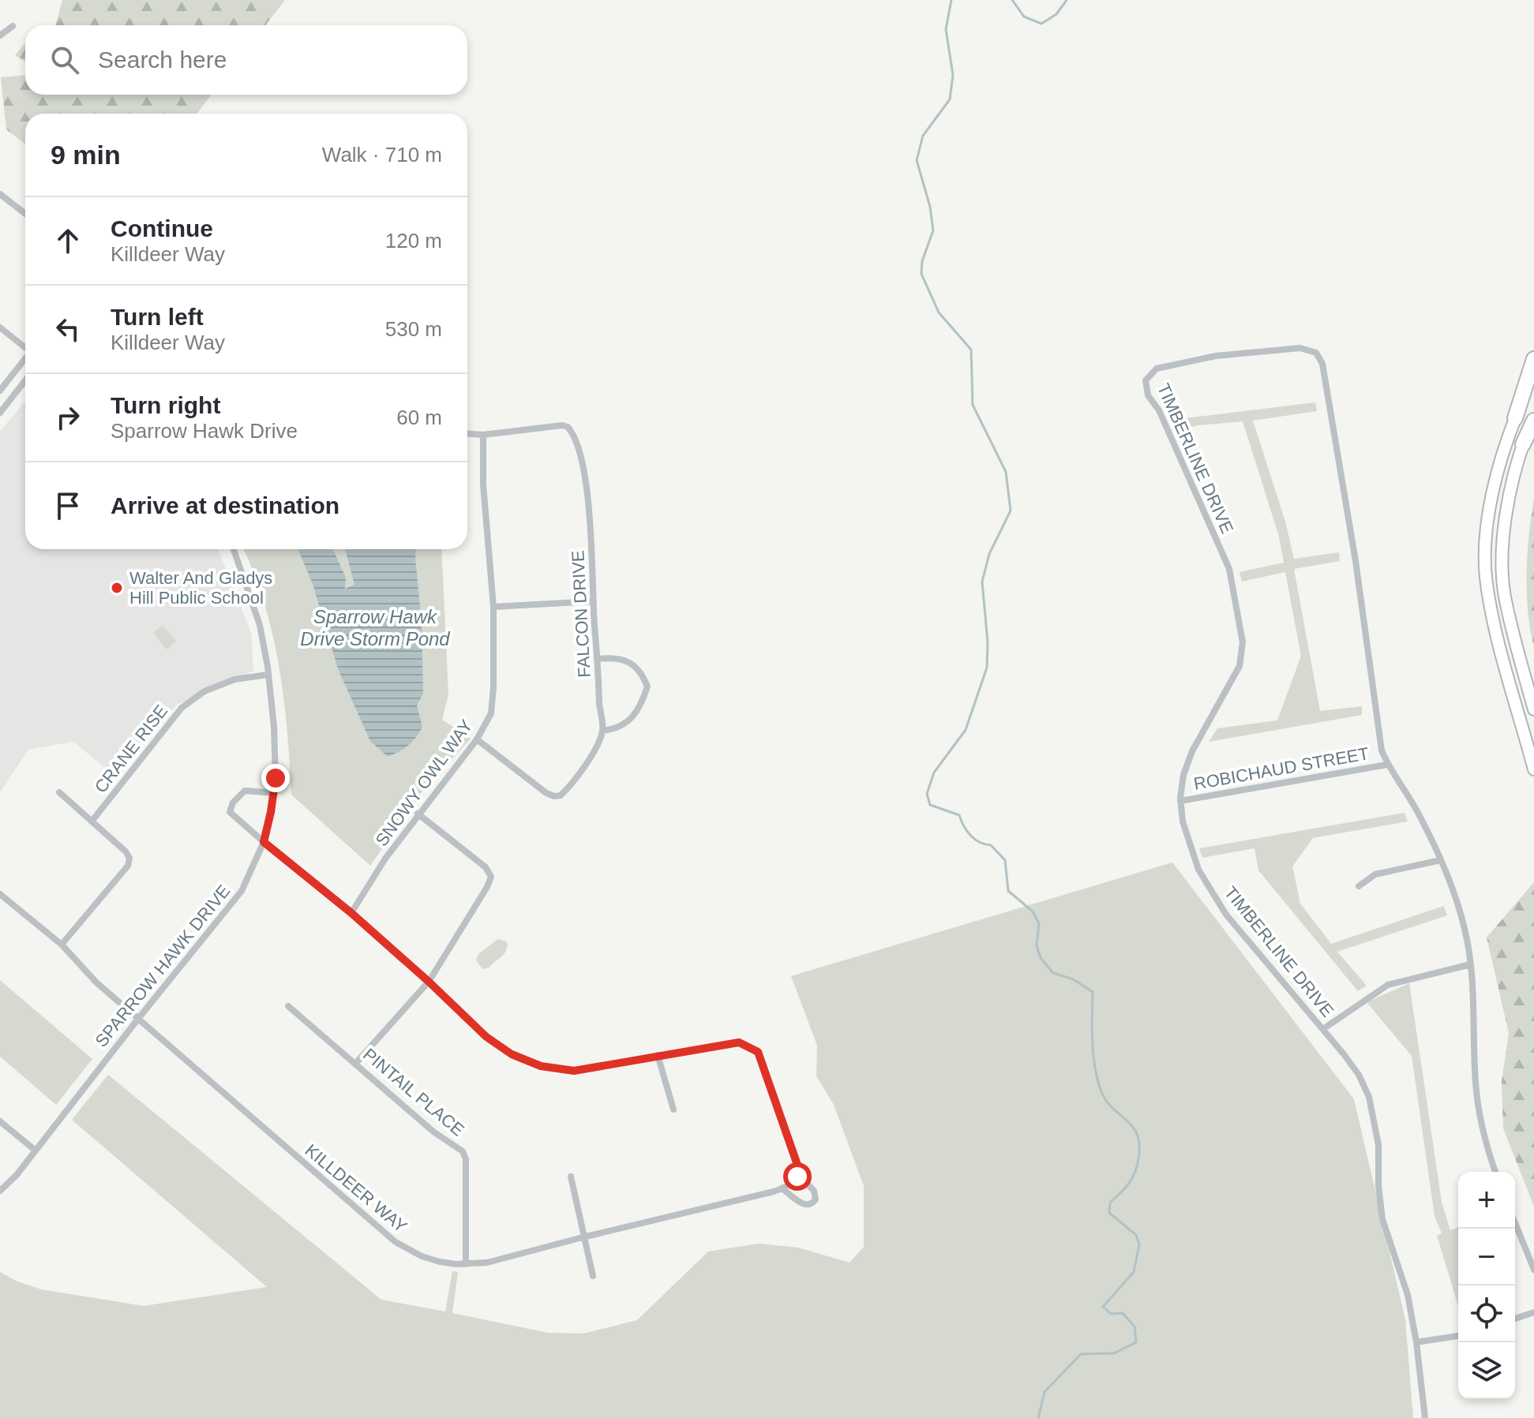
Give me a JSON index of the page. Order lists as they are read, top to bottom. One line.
{"streets":{"street":["TIMBERLINE DRIVE","FALCON DRIVE","CRANE RISE","ROBICHAUD STREET","SNOWY OWL WAY","SPARROW HAWK DRIVE","PINTAIL PLACE","KILLDEER WAY"]},"crossings":[["TIMBERLINE DRIVE","ROBICHAUD STREET"],["FALCON DRIVE","SNOWY OWL WAY"],["CRANE RISE","SPARROW HAWK DRIVE"],["SPARROW HAWK DRIVE","KILLDEER WAY"],["PINTAIL PLACE","KILLDEER WAY"]],"water":["Sparrow Hawk Drive Storm Pond"],"places":["Walter And Gladys Hill Public School"],"page":{"search":"Search here","heading":["9 min","Walk · 710 m"],"list":[["Continue","Killdeer Way","120 m"],["Turn left","Killdeer Way","530 m"],["Turn right","Sparrow Hawk Drive","60 m"],"Arrive at destination"],"map_buttons":["+","−"]}}
